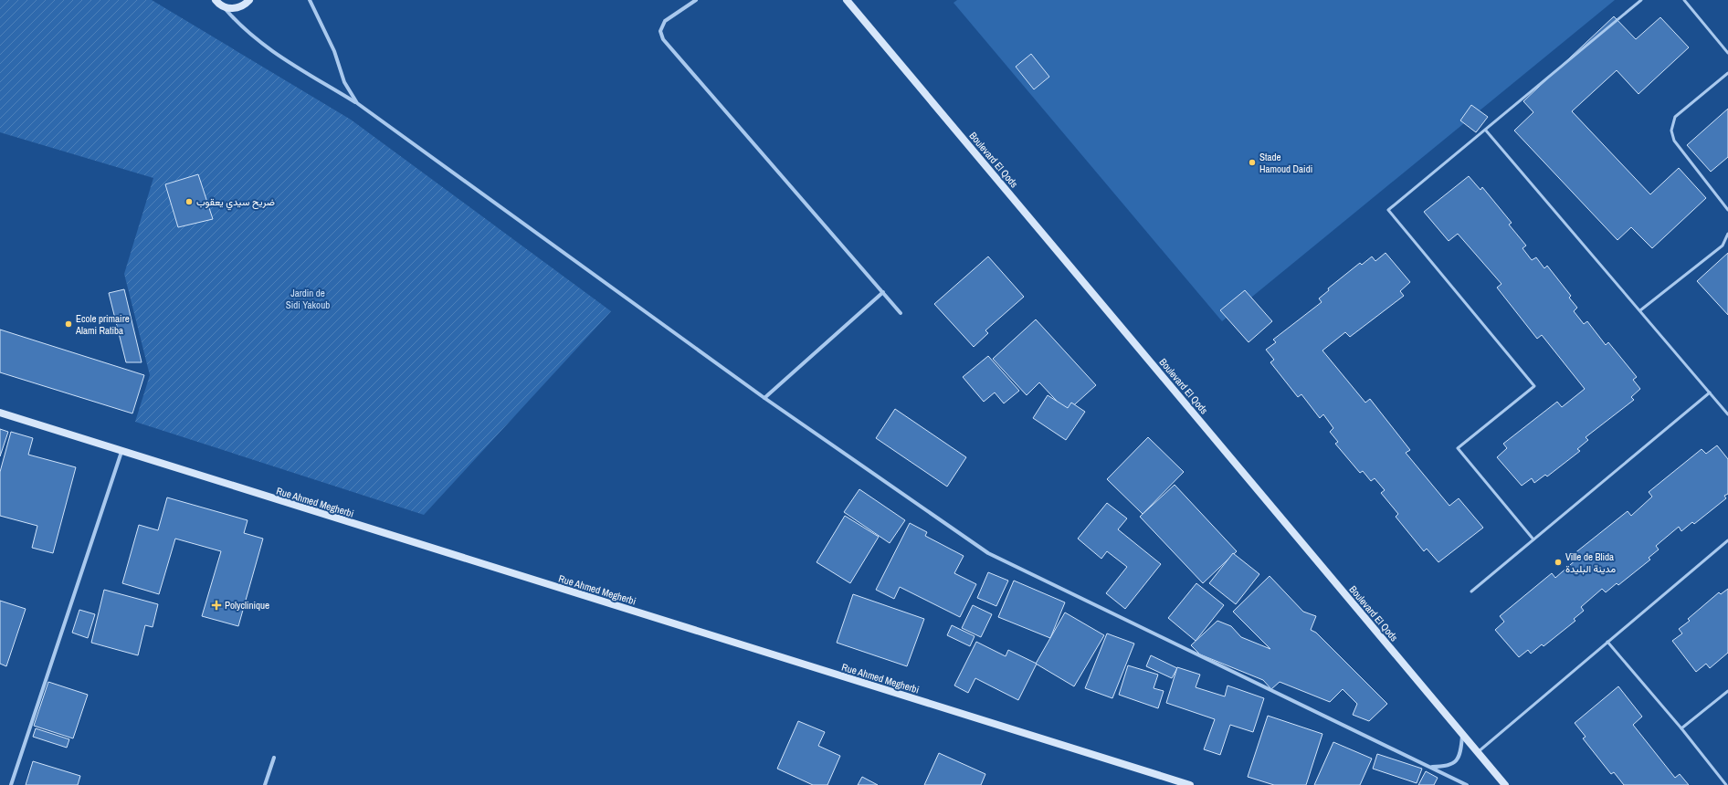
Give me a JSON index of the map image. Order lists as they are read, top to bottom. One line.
{"streets":{"main road":["Boulevard El Qods","Rue Ahmed Megherbi"]},"parks":["Jardin de Sidi Yakoub"],"places":{"other":["Stade Hamoud Daidi","ضريح سيدي يعقوب","Ecole primaire Alami Ratiba","Ville de Blida مدينة البليدة"],"health":["Polyclinique"]}}
